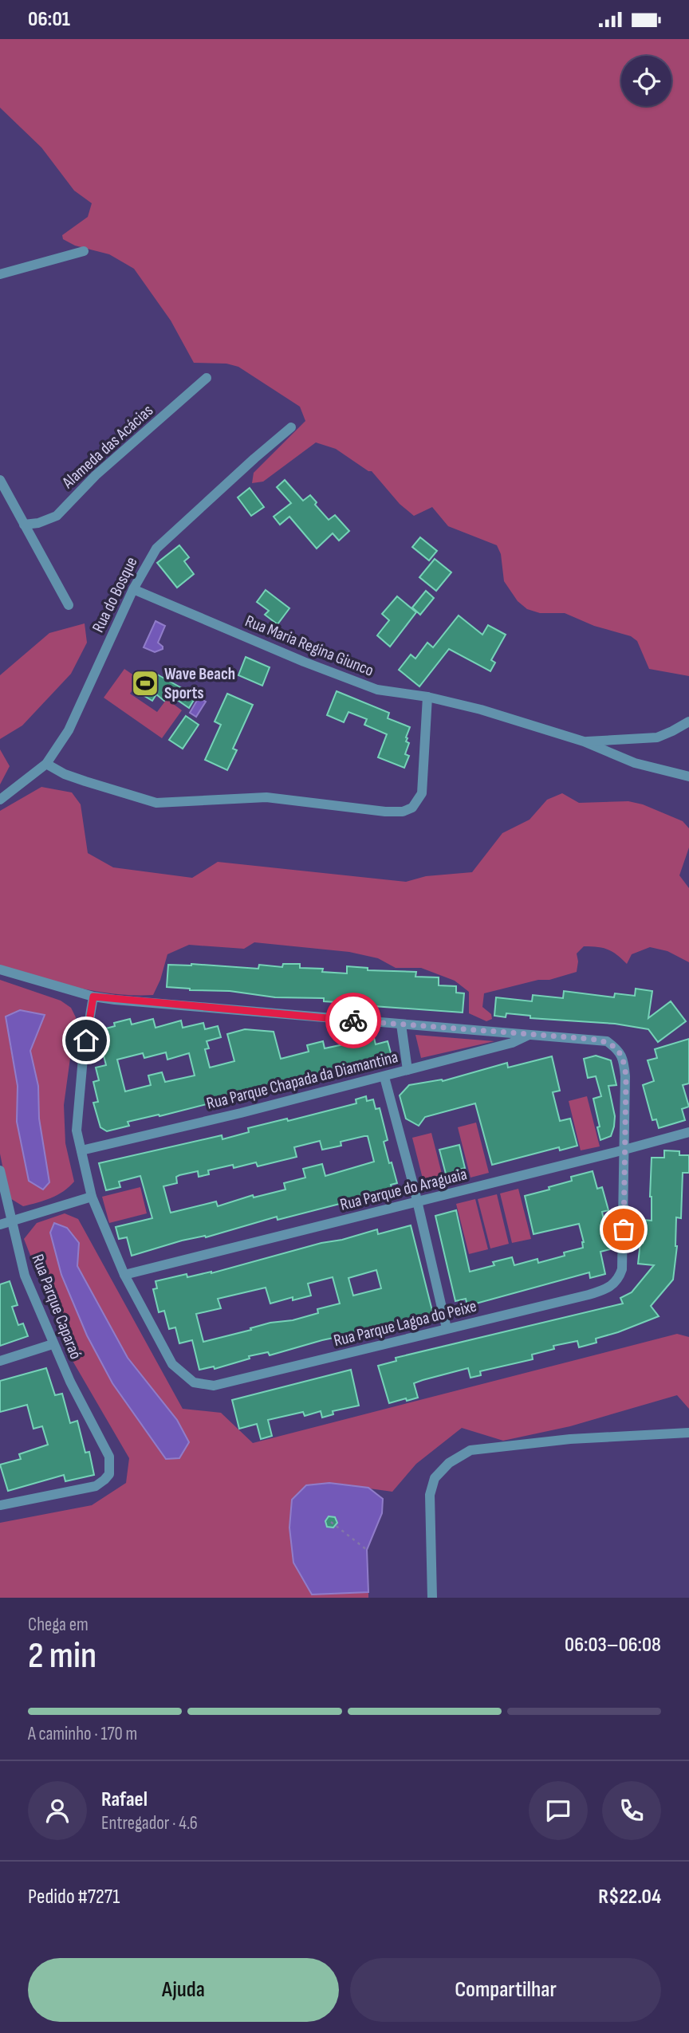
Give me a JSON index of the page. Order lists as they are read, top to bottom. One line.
{"streets":{"street":["Alameda das Acácias","Rua do Bosque","Rua Maria Regina Giunco","Rua Parque Chapada da Diamantina","Rua Parque do Araguaia","Rua Parque Caparaó","Rua Parque Lagoa do Peixe"]},"crossings":[["Rua do Bosque","Rua Maria Regina Giunco"],["Rua Parque do Araguaia","Rua Parque Lagoa do Peixe"]],"places":{"sports":["Wave Beach Sports"]},"page":{"status":"06:01","heading":["2 min","Chega em","06:03–06:08"],"panel":["Rafael","Entregador · 4.6","Pedido #7271","R$22.04"],"bar":"A caminho · 170 m","buttons":["Ajuda","Compartilhar"]}}
